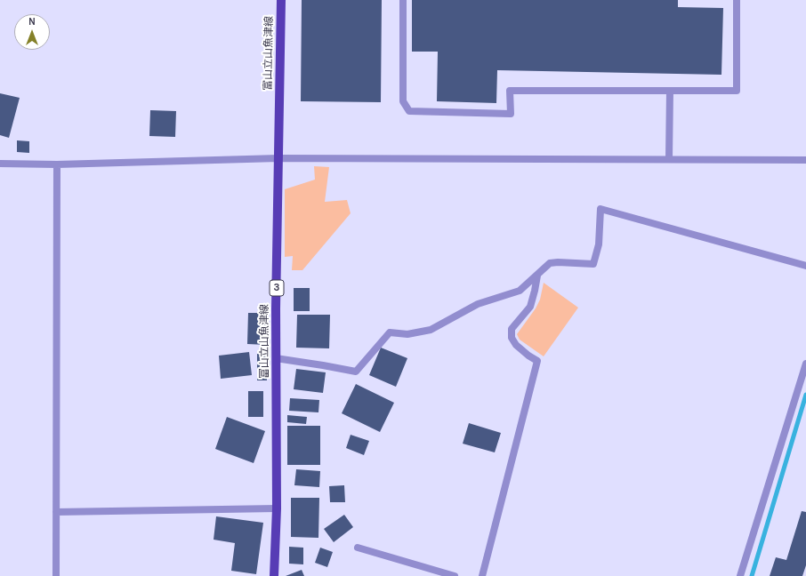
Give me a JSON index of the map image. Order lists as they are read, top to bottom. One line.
{"streets":{"main road":["富山立山魚津線","3"]},"north":"top"}
